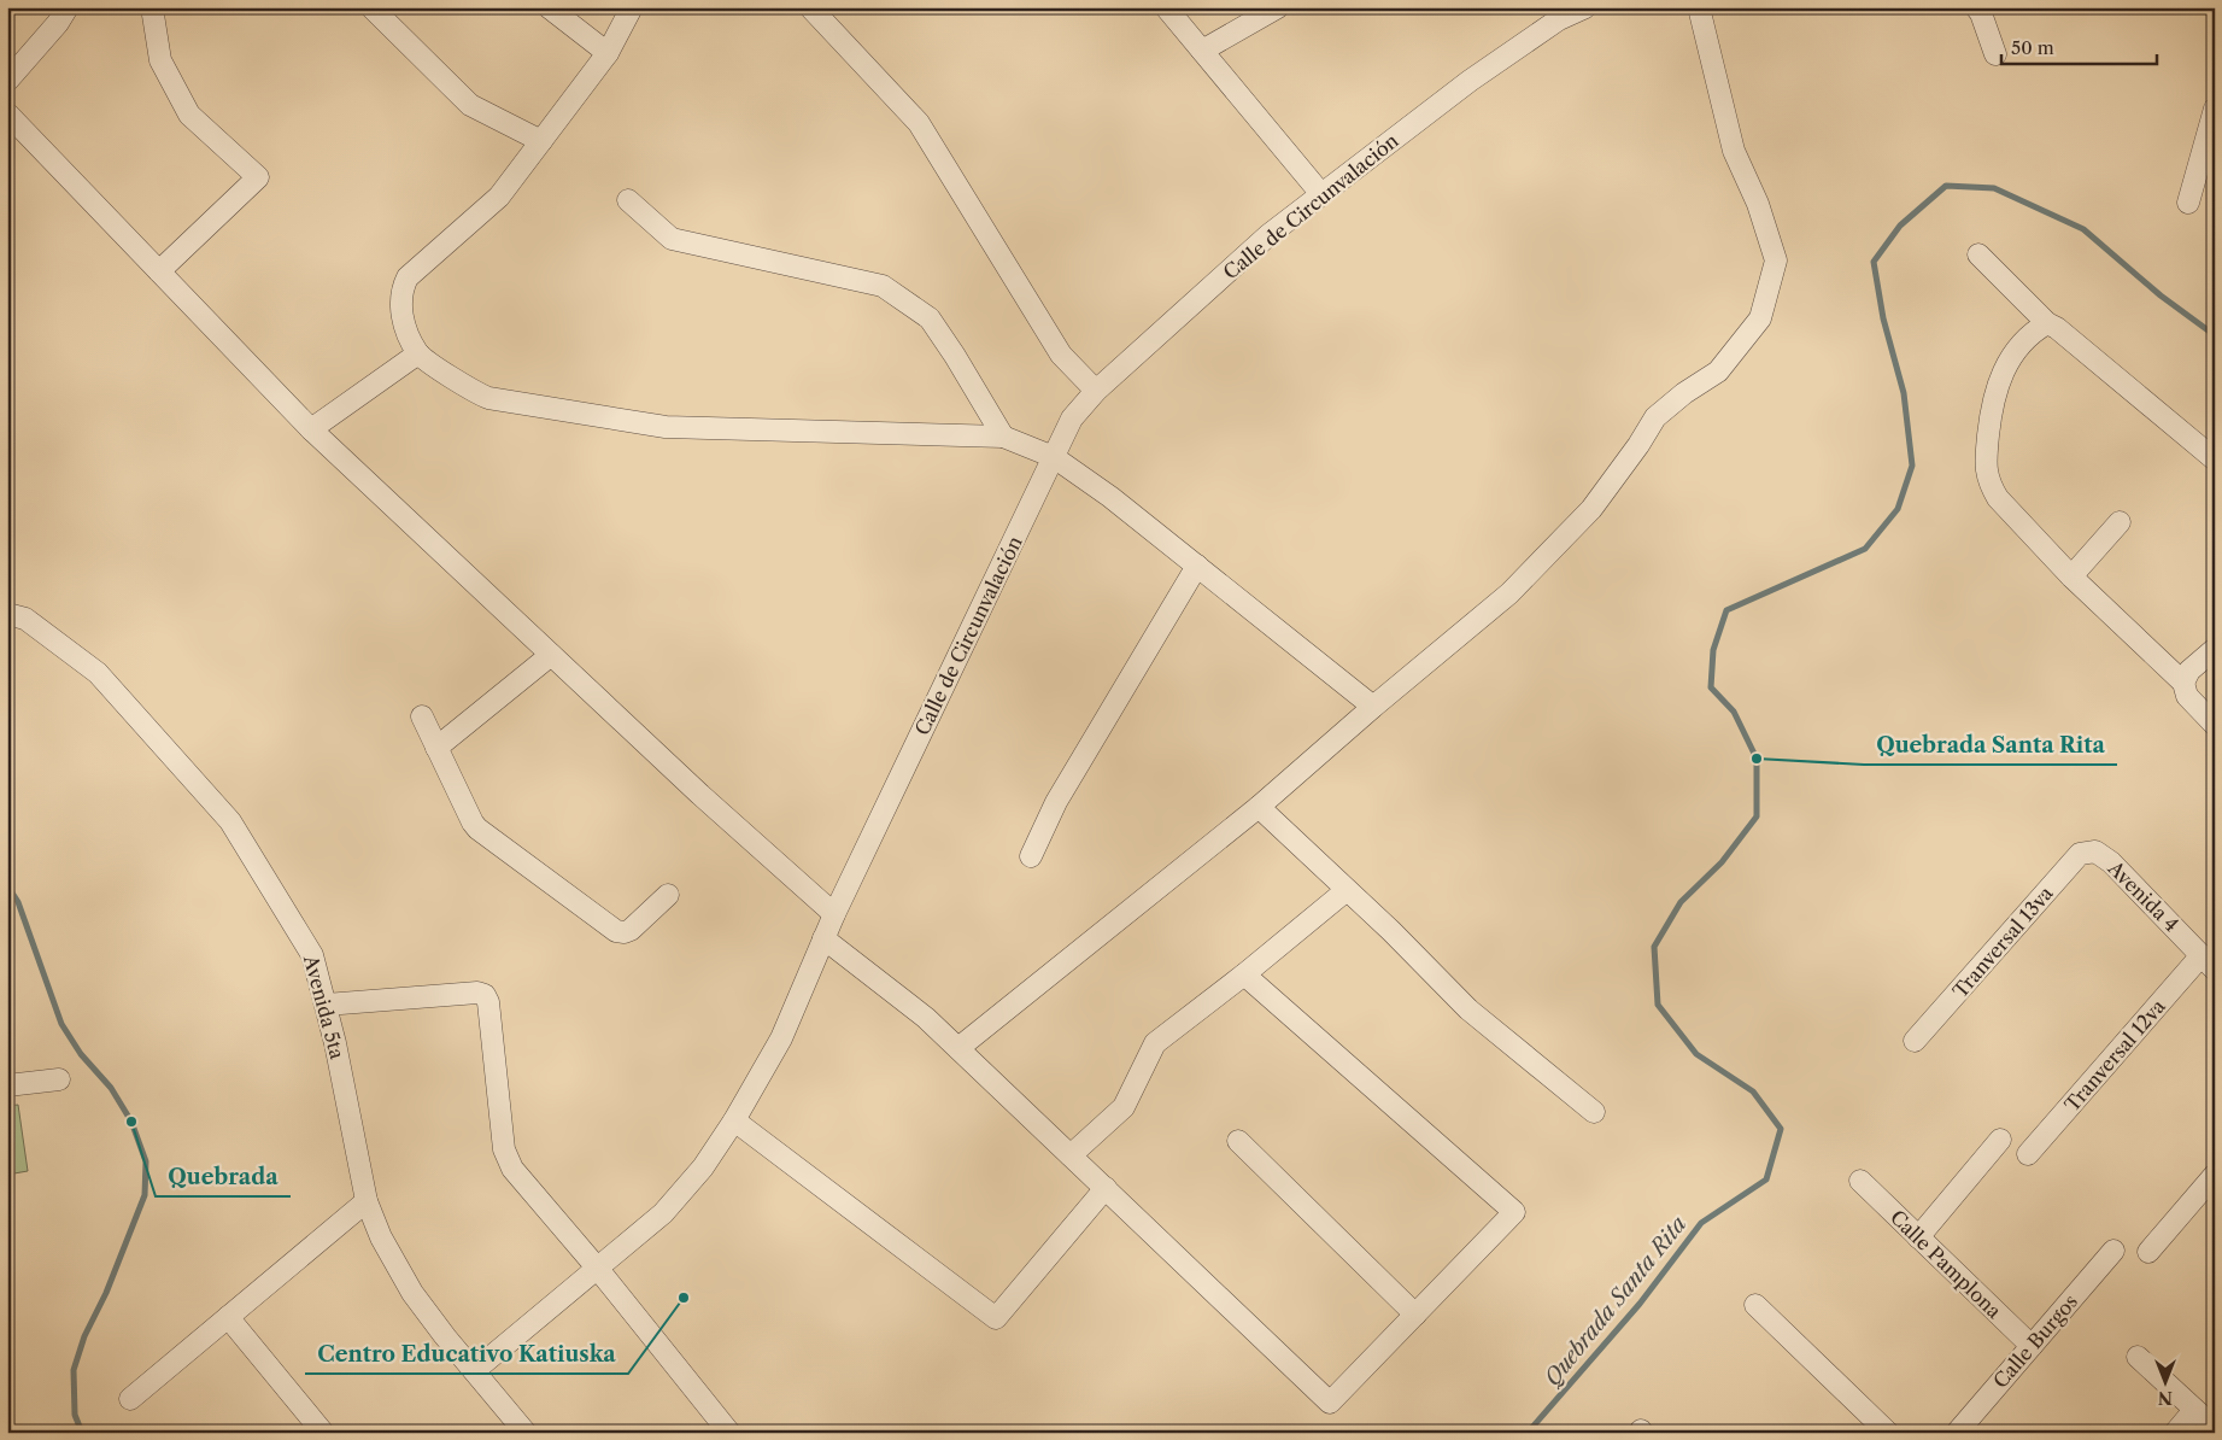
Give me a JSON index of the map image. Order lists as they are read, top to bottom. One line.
{"streets":{"street":["Calle de Circunvalación","Avenida 4","Tranversal 13va","Avenida 5ta","Tranversal 12va","Calle Pamplona","Calle Burgos"]},"crossings":[["Calle de Circunvalación","Avenida 5ta"],["Avenida 4","Tranversal 13va"],["Avenida 4","Tranversal 12va"],["Calle Pamplona","Calle Burgos"]],"water":["Quebrada Santa Rita"],"places":["Quebrada Santa Rita","Quebrada","Centro Educativo Katiuska"],"scale_bar":"50 m","north":"bottom"}
